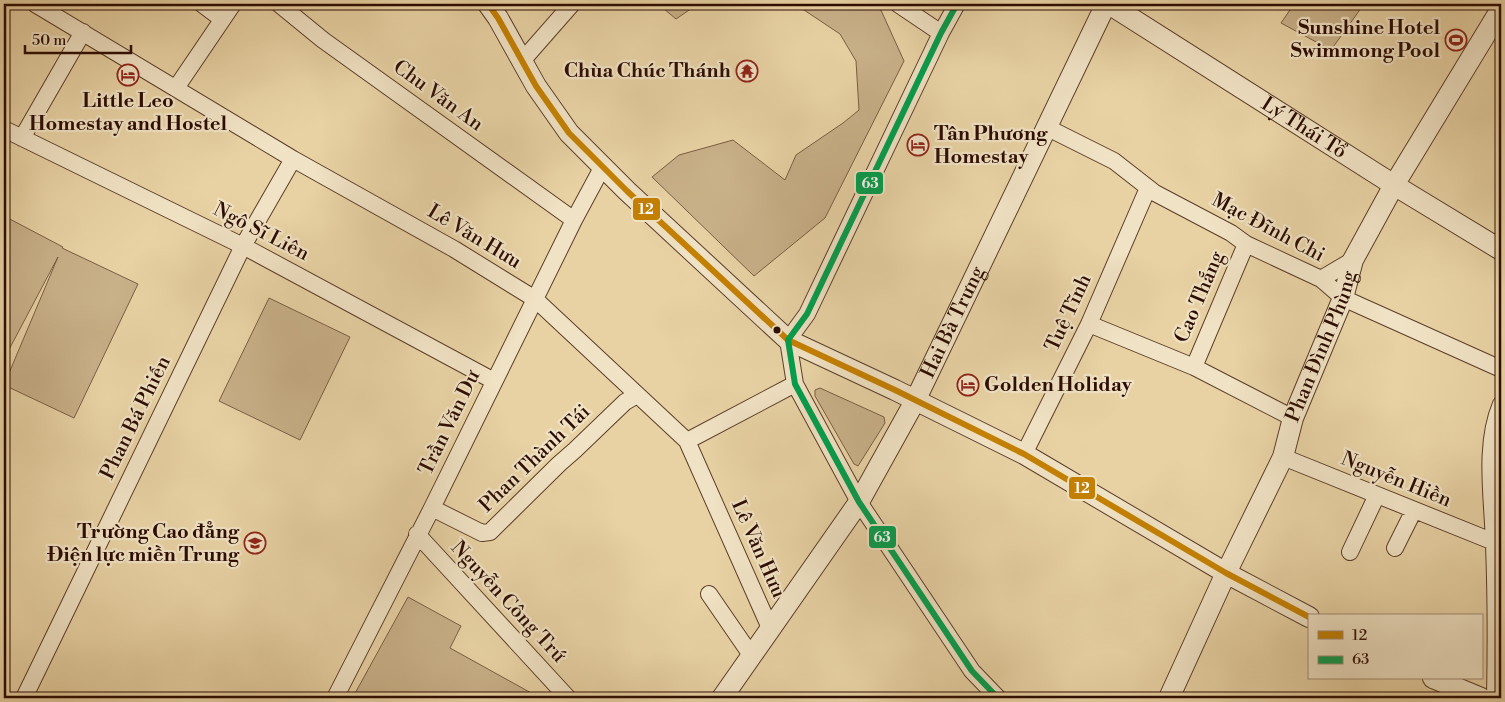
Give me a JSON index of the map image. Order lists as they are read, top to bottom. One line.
{"streets":{"street":["Chu Văn An","Lý Thái Tổ","Mạc Đĩnh Chi","Ngô Sĩ Liên","Lê Văn Hưu","Cao Thắng","Tuệ Tĩnh","Hai Bà Trưng","Phan Đình Phùng","Phan Bá Phiến","Trần Văn Dư","Phan Thành Tái","Nguyễn Hiền","Nguyễn Công Trứ"]},"crossings":[["Chu Văn An","Trần Văn Dư"],["Lý Thái Tổ","Hai Bà Trưng"],["Lý Thái Tổ","Phan Đình Phùng"],["Mạc Đĩnh Chi","Cao Thắng"],["Mạc Đĩnh Chi","Tuệ Tĩnh"],["Mạc Đĩnh Chi","Hai Bà Trưng"],["Mạc Đĩnh Chi","Phan Đình Phùng"],["Ngô Sĩ Liên","Phan Bá Phiến"],["Ngô Sĩ Liên","Trần Văn Dư"],["Lê Văn Hưu","Hai Bà Trưng"],["Lê Văn Hưu","Phan Bá Phiến"],["Lê Văn Hưu","Trần Văn Dư"],["Lê Văn Hưu","Phan Thành Tái"],["Phan Đình Phùng","Nguyễn Hiền"],["Trần Văn Dư","Phan Thành Tái"],["Trần Văn Dư","Nguyễn Công Trứ"]],"places":{"sports":["Sunshine Hotel Swimmong Pool"],"temple":["Chùa Chúc Thánh"],"hotel":["Little Leo Homestay and Hostel","Tân Phương Homestay","Golden Holiday"],"school or university":["Trường Cao đẳng Điện lực miền Trung"]},"lines":["transit line 12","transit line 63"],"legend":["12","63"],"scale_bar":"50 m"}
